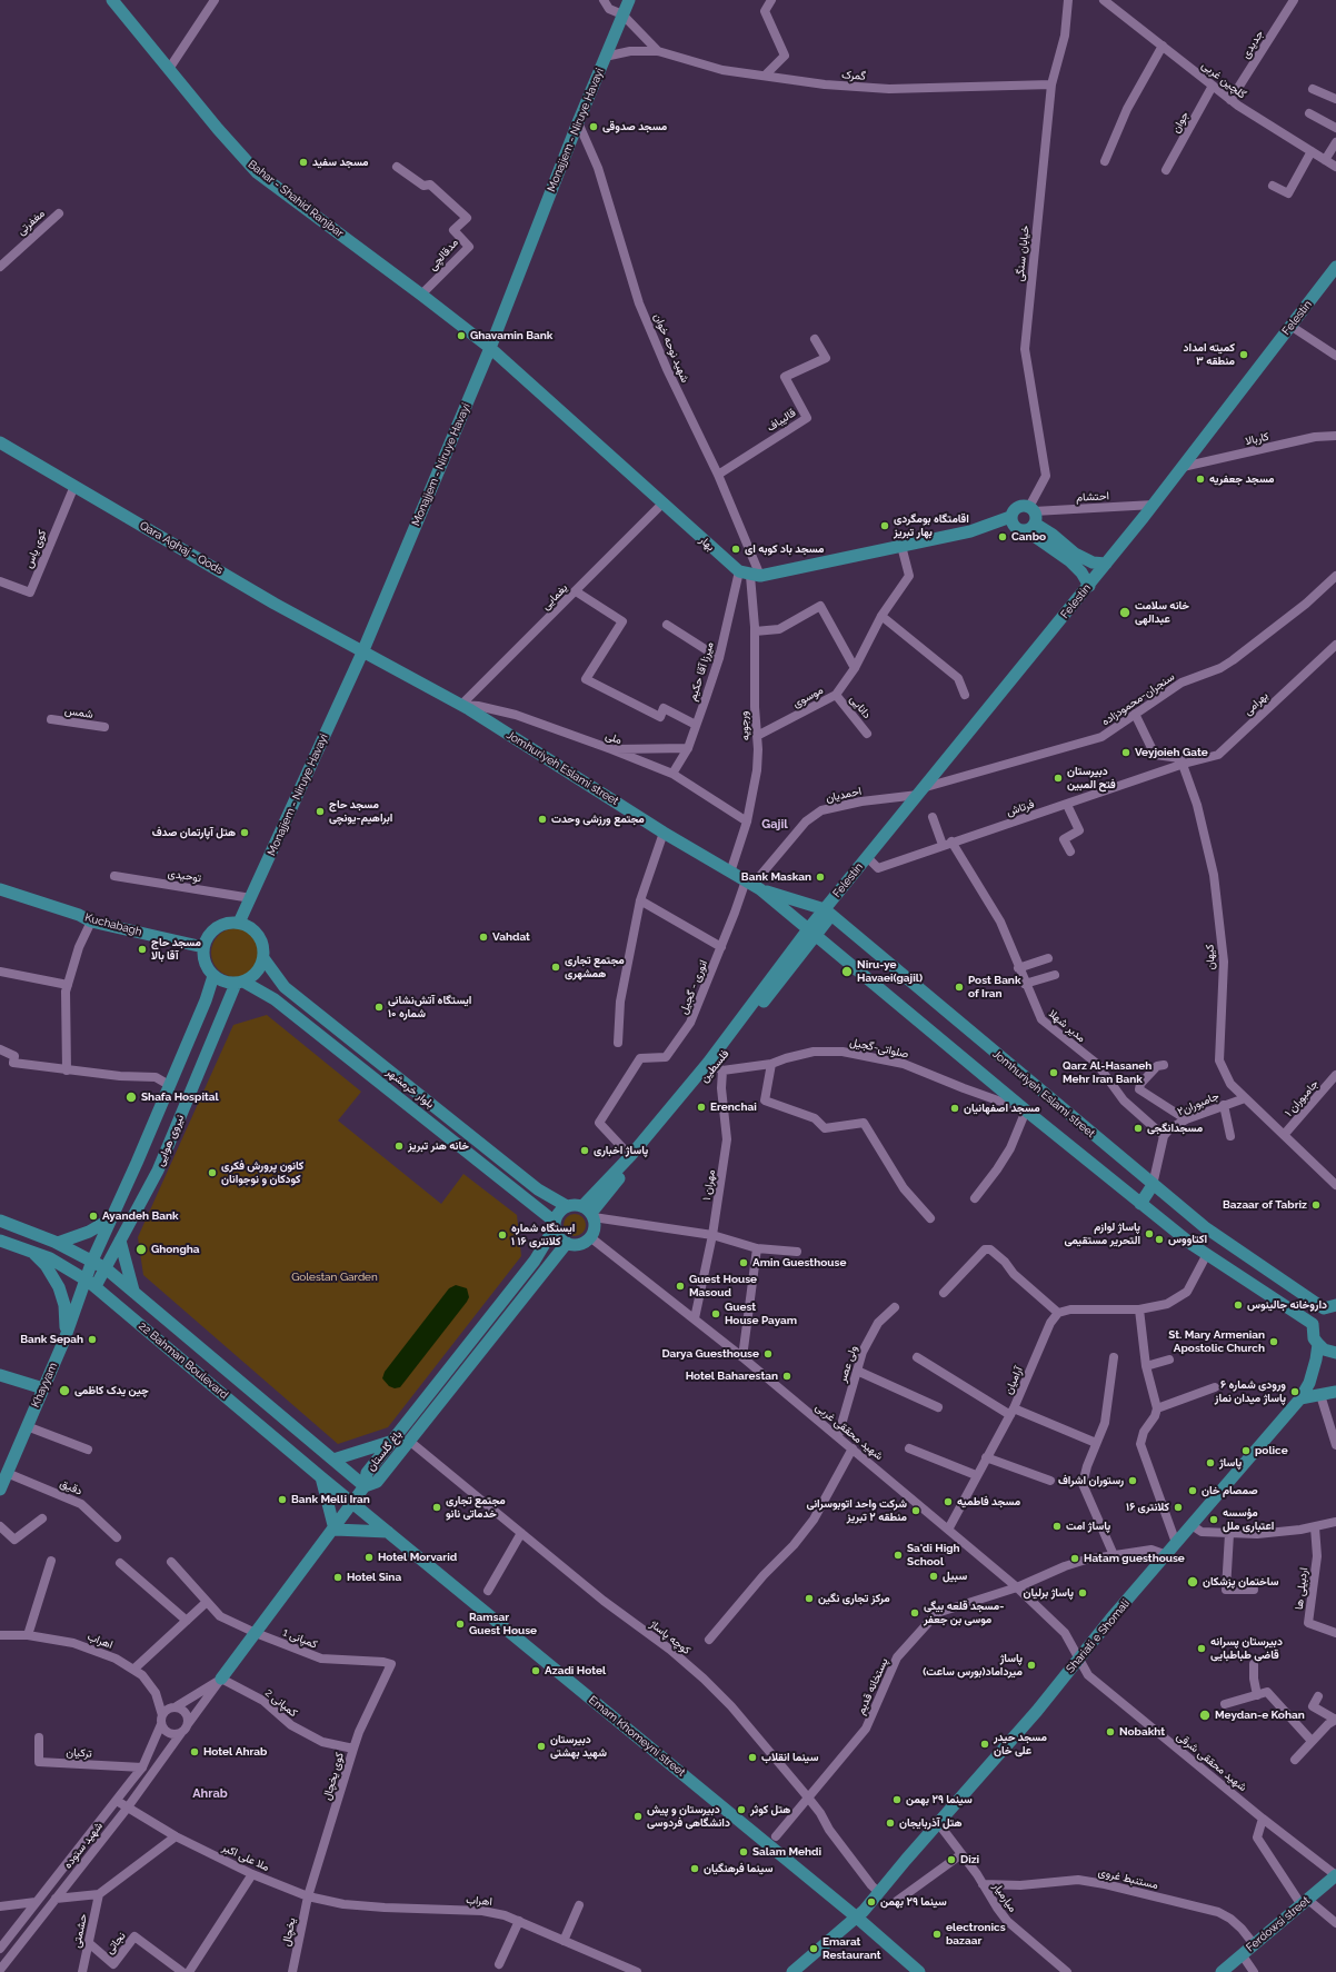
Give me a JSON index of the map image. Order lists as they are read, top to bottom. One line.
{"streets":{"main road":["Monajjem - Niruye Havayi","Bahar - Shahid Ranjbar","Felestin","بهار","Qara Aghaj - Qods","Jomhuriyeh Eslami street","Kuchabagh","فلسطین","بلوار خرمشهر","نیروی هوایی","22 Bahman Boulevard","Khayyam","باغ گلستان","Shariati e Shomali","Emam Khomeyni street","Ferdowsi street"],"street":["جدیدی","گمرک","گلچین غربی","جوان","مغفرتی","خیابان سنگی","مدقالچی","شهید نوحه خوان","قالیباف","کاربالا","احتشام","کوی یاس","یغمایی","میرزا آقا حکیم","موسوی","سنجران-محمودزاده","بهرامی","دانایی","شمس","ورجویه","ملی","احمدیان","فرتاش","توحیدی","کیهان","انوری - گجیل","مدیر شهلا","صلواتی-گجیل","جامبوران ۱","جامبوران۲","مهران ۱","ولی عصر","آرامیان","شهید محققی غربی","دقیق","اردبیلی ها","کوچه پاساژ","کمپانی 1","اهراب","پستخانه قدیم","کمپانی 2","ترکیان","شهید محققی شرقی","کوی یخچال","شهید ستوده","ملا علی اکبر","مستنبط غروی","میارمیار","حشمتی","یخچال","نجاتی"]},"crossings":[["جدیدی","گلچین غربی"],["گمرک","Monajjem - Niruye Havayi"],["گمرک","خیابان سنگی"],["گلچین غربی","جوان"],["Monajjem - Niruye Havayi","Bahar - Shahid Ranjbar"],["Monajjem - Niruye Havayi","شهید نوحه خوان"],["Monajjem - Niruye Havayi","بهار"],["Monajjem - Niruye Havayi","Qara Aghaj - Qods"],["Monajjem - Niruye Havayi","Jomhuriyeh Eslami street"],["Monajjem - Niruye Havayi","توحیدی"],["Monajjem - Niruye Havayi","Kuchabagh"],["Monajjem - Niruye Havayi","بلوار خرمشهر"],["Monajjem - Niruye Havayi","نیروی هوایی"],["Bahar - Shahid Ranjbar","مدقالچی"],["Bahar - Shahid Ranjbar","بهار"],["خیابان سنگی","احتشام"],["Felestin","کاربالا"],["Felestin","احتشام"],["Felestin","سنجران-محمودزاده"],["Felestin","Jomhuriyeh Eslami street"],["Felestin","احمدیان"],["Felestin","فرتاش"],["Felestin","فلسطین"],["شهید نوحه خوان","قالیباف"],["شهید نوحه خوان","بهار"],["شهید نوحه خوان","میرزا آقا حکیم"],["شهید نوحه خوان","ورجویه"],["بهار","یغمایی"],["بهار","میرزا آقا حکیم"],["بهار","ورجویه"],["Qara Aghaj - Qods","کوی یاس"],["Qara Aghaj - Qods","Jomhuriyeh Eslami street"],["یغمایی","ملی"],["یغمایی","Jomhuriyeh Eslami street"],["میرزا آقا حکیم","ورجویه"],["میرزا آقا حکیم","ملی"],["موسوی","دانایی"],["موسوی","ورجویه"],["سنجران-محمودزاده","احمدیان"],["بهرامی","فرتاش"],["بهرامی","کیهان"],["ورجویه","ملی"],["ورجویه","Jomhuriyeh Eslami street"],["ملی","Jomhuriyeh Eslami street"],["Jomhuriyeh Eslami street","احمدیان"],["Jomhuriyeh Eslami street","انوری - گجیل"],["Jomhuriyeh Eslami street","صلواتی-گجیل"],["Jomhuriyeh Eslami street","فلسطین"],["Jomhuriyeh Eslami street","Shariati e Shomali"],["احمدیان","انوری - گجیل"],["فرتاش","کیهان"],["فرتاش","مدیر شهلا"],["Kuchabagh","بلوار خرمشهر"],["Kuchabagh","نیروی هوایی"],["کیهان","جامبوران ۱"],["کیهان","جامبوران۲"],["انوری - گجیل","فلسطین"],["مدیر شهلا","جامبوران۲"],["صلواتی-گجیل","فلسطین"],["صلواتی-گجیل","مهران ۱"],["فلسطین","بلوار خرمشهر"],["فلسطین","مهران ۱"],["فلسطین","شهید محققی غربی"],["فلسطین","باغ گلستان"],["بلوار خرمشهر","نیروی هوایی"],["بلوار خرمشهر","شهید محققی غربی"],["بلوار خرمشهر","باغ گلستان"],["نیروی هوایی","22 Bahman Boulevard"],["نیروی هوایی","Khayyam"],["مهران ۱","شهید محققی غربی"],["22 Bahman Boulevard","Khayyam"],["22 Bahman Boulevard","باغ گلستان"],["22 Bahman Boulevard","Emam Khomeyni street"],["ولی عصر","شهید محققی غربی"],["آرامیان","شهید محققی غربی"],["Khayyam","دقیق"],["شهید محققی غربی","باغ گلستان"],["شهید محققی غربی","Shariati e Shomali"],["شهید محققی غربی","پستخانه قدیم"],["شهید محققی غربی","شهید محققی شرقی"],["باغ گلستان","کوچه پاساژ"],["Shariati e Shomali","کوچه پاساژ"],["Shariati e Shomali","پستخانه قدیم"],["Shariati e Shomali","Emam Khomeyni street"],["Shariati e Shomali","شهید محققی شرقی"],["Shariati e Shomali","میارمیار"],["کوچه پاساژ","پستخانه قدیم"],["کمپانی 1","کوی یخچال"],["اهراب","کوی یخچال"],["اهراب","شهید ستوده"],["اهراب","ملا علی اکبر"],["اهراب","یخچال"],["کمپانی 2","کوی یخچال"],["ترکیان","شهید ستوده"],["شهید محققی شرقی","Ferdowsi street"],["کوی یخچال","ملا علی اکبر"],["کوی یخچال","یخچال"],["شهید ستوده","ملا علی اکبر"],["ملا علی اکبر","یخچال"],["مستنبط غروی","میارمیار"],["مستنبط غروی","Ferdowsi street"],["حشمتی","نجاتی"]],"districts":["Gajil","Ahrab"],"parks":["Golestan Garden"],"places":["مسجد صدوقی","مسجد سفید","Ghavamin Bank","کمیته امداد منطقه ۳","مسجد جعفریه","اقامتگاه بومگردی بهار تبریز","Canbo","مسجد باد کوبه ای","خانه سلامت عبدالهی","Veyjoieh Gate","دبیرستان فتح المبین","مسجد حاج ابراهیم-یونچی","مجتمع ورزشی وحدت","هتل آپارتمان صدف","Bank Maskan","Vahdat","مسجد حاج آقا بالا","مجتمع تجاری همشهری","Niru-ye Havaei(gajil)","Post Bank of Iran","ایستگاه آتش‌نشانی شماره ۱۰","Qarz Al-Hasaneh Mehr Iran Bank","Shafa Hospital","Erenchai","مسجد اصفهانیان","مسجدانگجی","خانه هنر تبریز","پاساژ اخباری","کانون پرورش فکری کودکان و نوجوانان","Bazaar of Tabriz","Ayandeh Bank","پاساژ لوازم التحریر مستقیمی","ایستگاه شماره ۱ کلانتری ۱۶","اکتاووس","Ghongha","Amin Guesthouse","Guest House Masoud","داروخانه جالینوس","Guest House Payam","Bank Sepah","St. Mary Armenian Apostolic Church","Darya Guesthouse","Hotel Baharestan","چین یدک کاظمی","ورودی شماره ۶ پاساژ میدان نماز","police","پاساژ","رستوران اشراف","صمصام خان","Bank Melli Iran","مسجد فاطمیه","مجتمع تجاری خدماتی نانو","کلانتری ۱۶","شرکت واحد اتوبوسرانی منطقه ۲ تبریز","مؤسسه اعتباری ملل","پاساژ امت","Sa'di High School","Hotel Morvarid","Hatam guesthouse","سبیل","Hotel Sina","ساختمان پزشکان","پاساژ برلیان","مرکز تجاری نگین","مسجد قلعه بیگی- موسی بن جعفر","Ramsar Guest House","دبیرستان پسرانه قاضی طباطبایی","پاساژ میرداماد(بورس ساعت)","Azadi Hotel","Meydan-e Kohan","Nobakht","مسجد حیدر علی خان","دبیرستان شهید بهشتی","Hotel Ahrab","سینما انقلاب","سینما ۲۹ بهمن","هتل کوثر","دبیرستان و پیش دانشگاهی فردوسی","هتل آذربایجان","Salam Mehdi","Dizi","سینما فرهنگیان","سینما ٢٩ بهمن","electronics bazaar","Emarat Restaurant"]}
